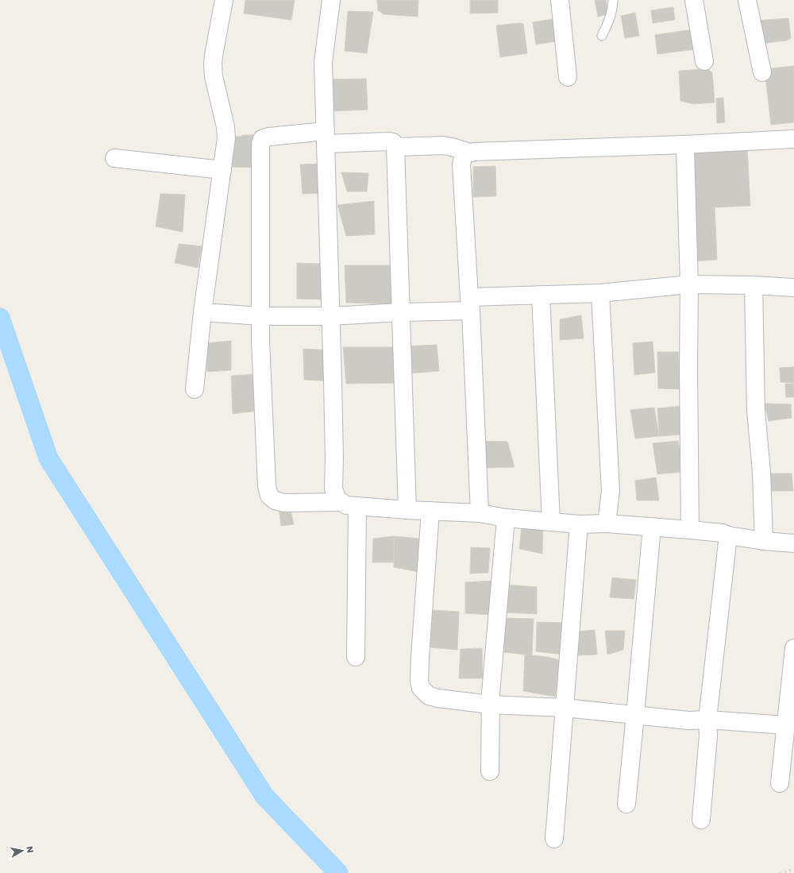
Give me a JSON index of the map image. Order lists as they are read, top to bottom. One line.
{"north":"right"}
